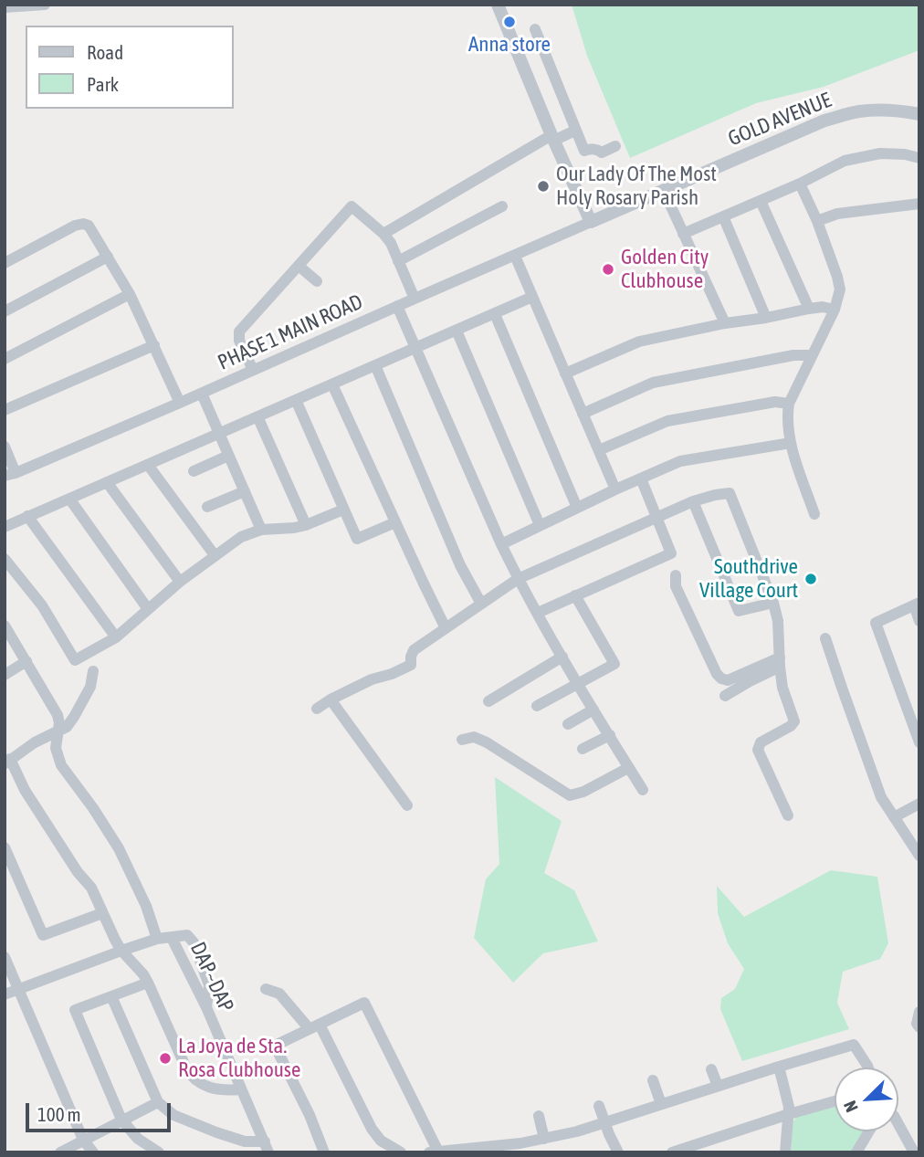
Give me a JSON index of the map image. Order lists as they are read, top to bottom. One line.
{"streets":{"street":["GOLD AVENUE","PHASE 1 MAIN ROAD","DAP~DAP"]},"crossings":[["GOLD AVENUE","PHASE 1 MAIN ROAD"]],"places":["Anna store","Our Lady Of The Most Holy Rosary Parish","Golden City Clubhouse","Southdrive Village Court","La Joya de Sta. Rosa Clubhouse"],"legend":["Road","Park"],"scale_bar":"100 m","north":"bottom left"}
